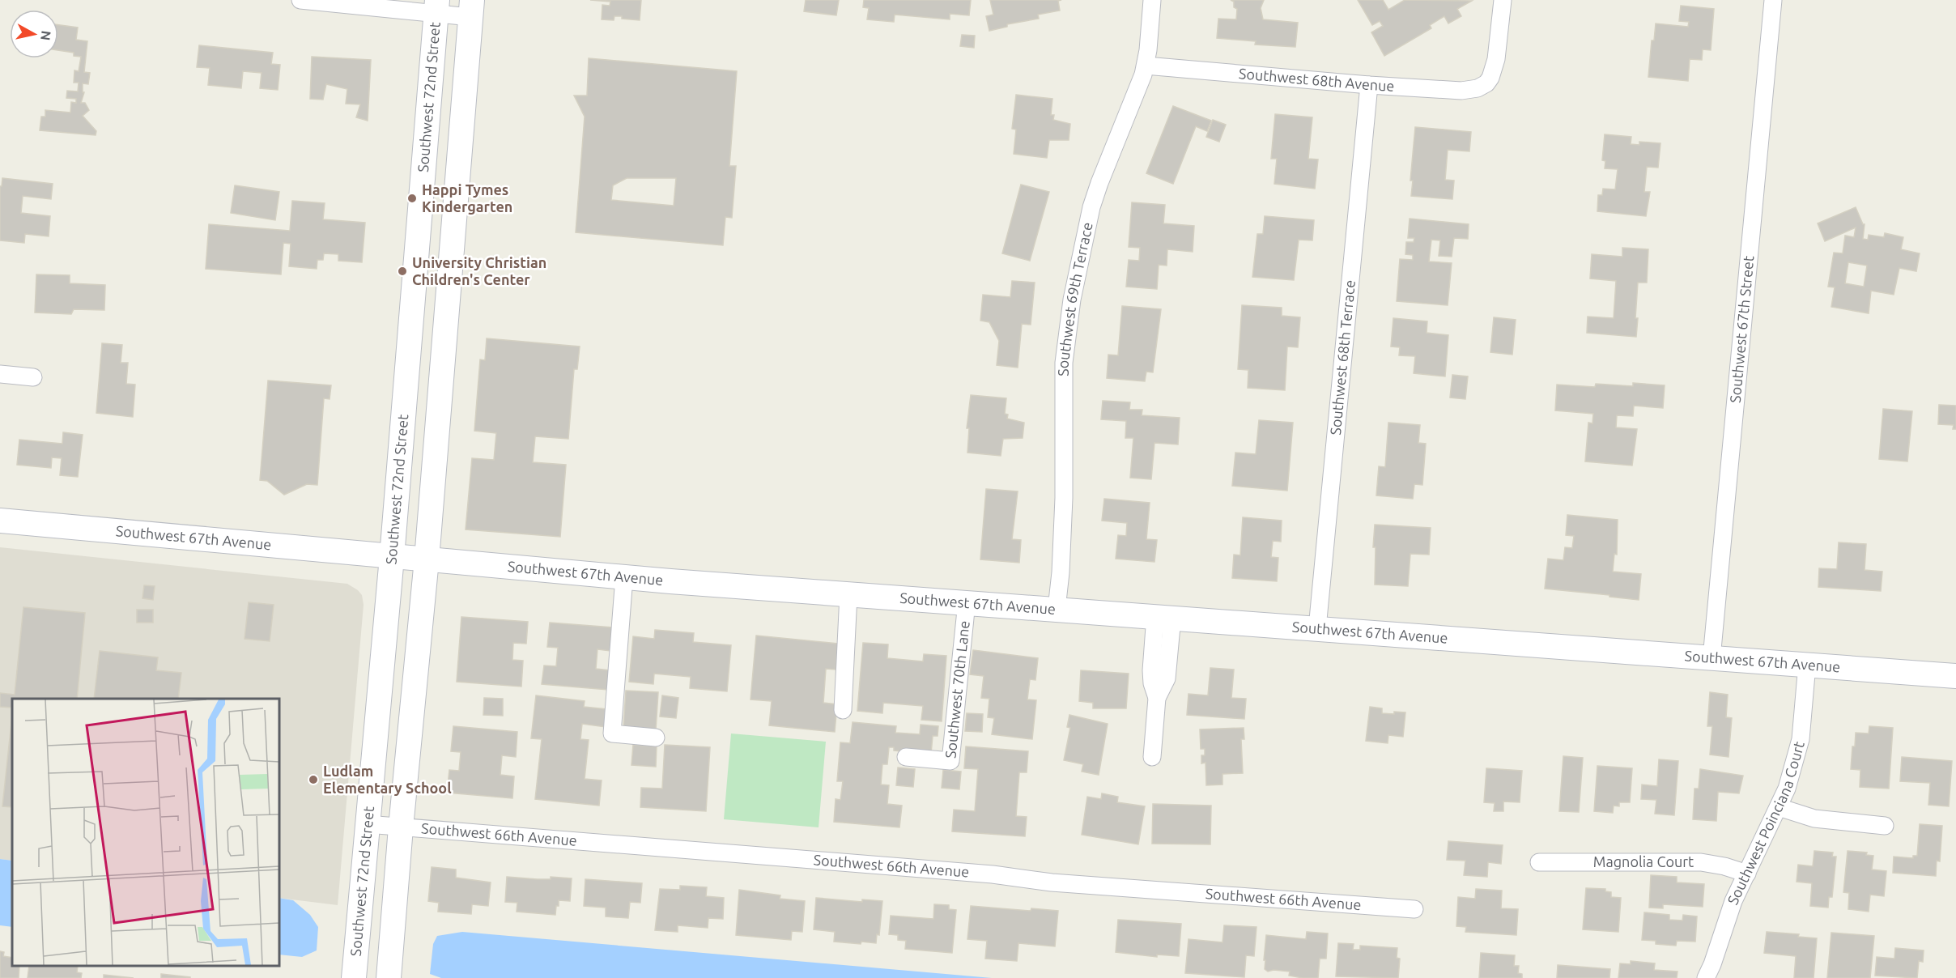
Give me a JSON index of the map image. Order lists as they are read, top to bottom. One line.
{"streets":{"main road":["Southwest 72nd Street","Southwest 67th Avenue"],"street":["Southwest 68th Avenue","Southwest 69th Terrace","Southwest 67th Street","Southwest 68th Terrace","Southwest 70th Lane","Southwest Poinciana Court","Southwest 66th Avenue","Magnolia Court"]},"crossings":[["Southwest 68th Avenue","Southwest 69th Terrace"],["Southwest 68th Avenue","Southwest 68th Terrace"],["Southwest 72nd Street","Southwest 67th Avenue"],["Southwest 72nd Street","Southwest 66th Avenue"],["Southwest 69th Terrace","Southwest 67th Avenue"],["Southwest 67th Street","Southwest 67th Avenue"],["Southwest 68th Terrace","Southwest 67th Avenue"],["Southwest 67th Avenue","Southwest 70th Lane"],["Southwest 67th Avenue","Southwest Poinciana Court"],["Southwest Poinciana Court","Magnolia Court"]],"places":["Happi Tymes Kindergarten","University Christian Children's Center","Ludlam Elementary School"],"north":"right"}
